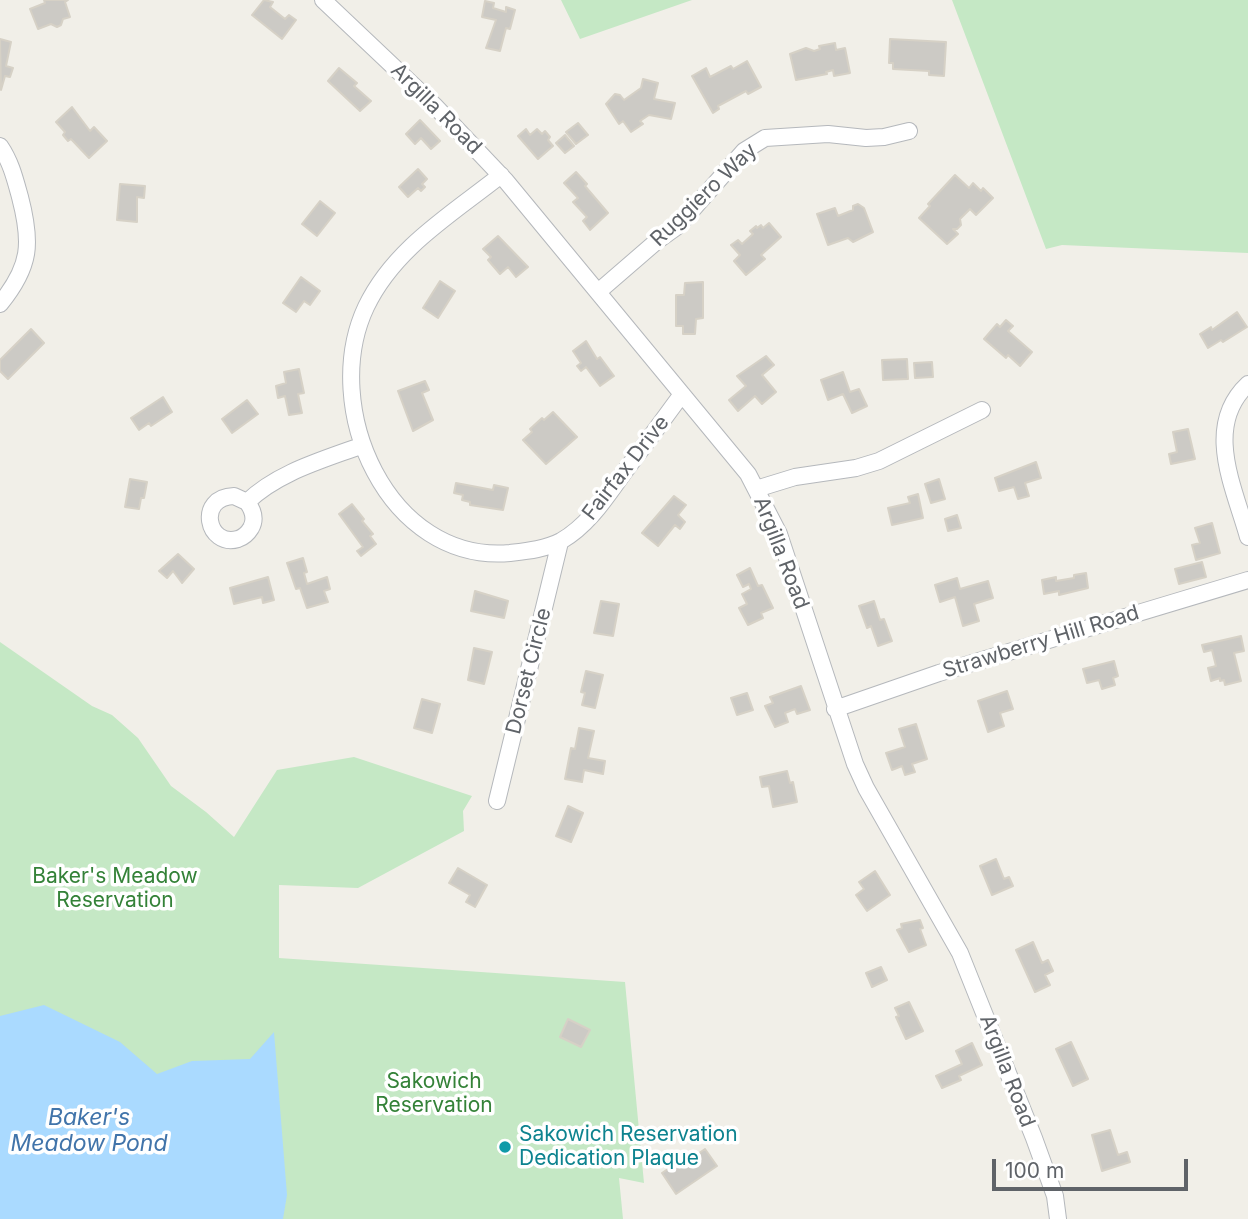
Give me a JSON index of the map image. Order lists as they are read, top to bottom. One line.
{"streets":{"street":["Argilla Road","Ruggiero Way","Fairfax Drive","Strawberry Hill Road","Dorset Circle"]},"crossings":[["Argilla Road","Ruggiero Way"],["Argilla Road","Fairfax Drive"],["Argilla Road","Strawberry Hill Road"],["Fairfax Drive","Dorset Circle"]],"water":["Baker's Meadow Pond"],"parks":["Baker's Meadow Reservation","Sakowich Reservation"],"places":["Sakowich Reservation Dedication Plaque"],"scale_bar":"100 m"}
